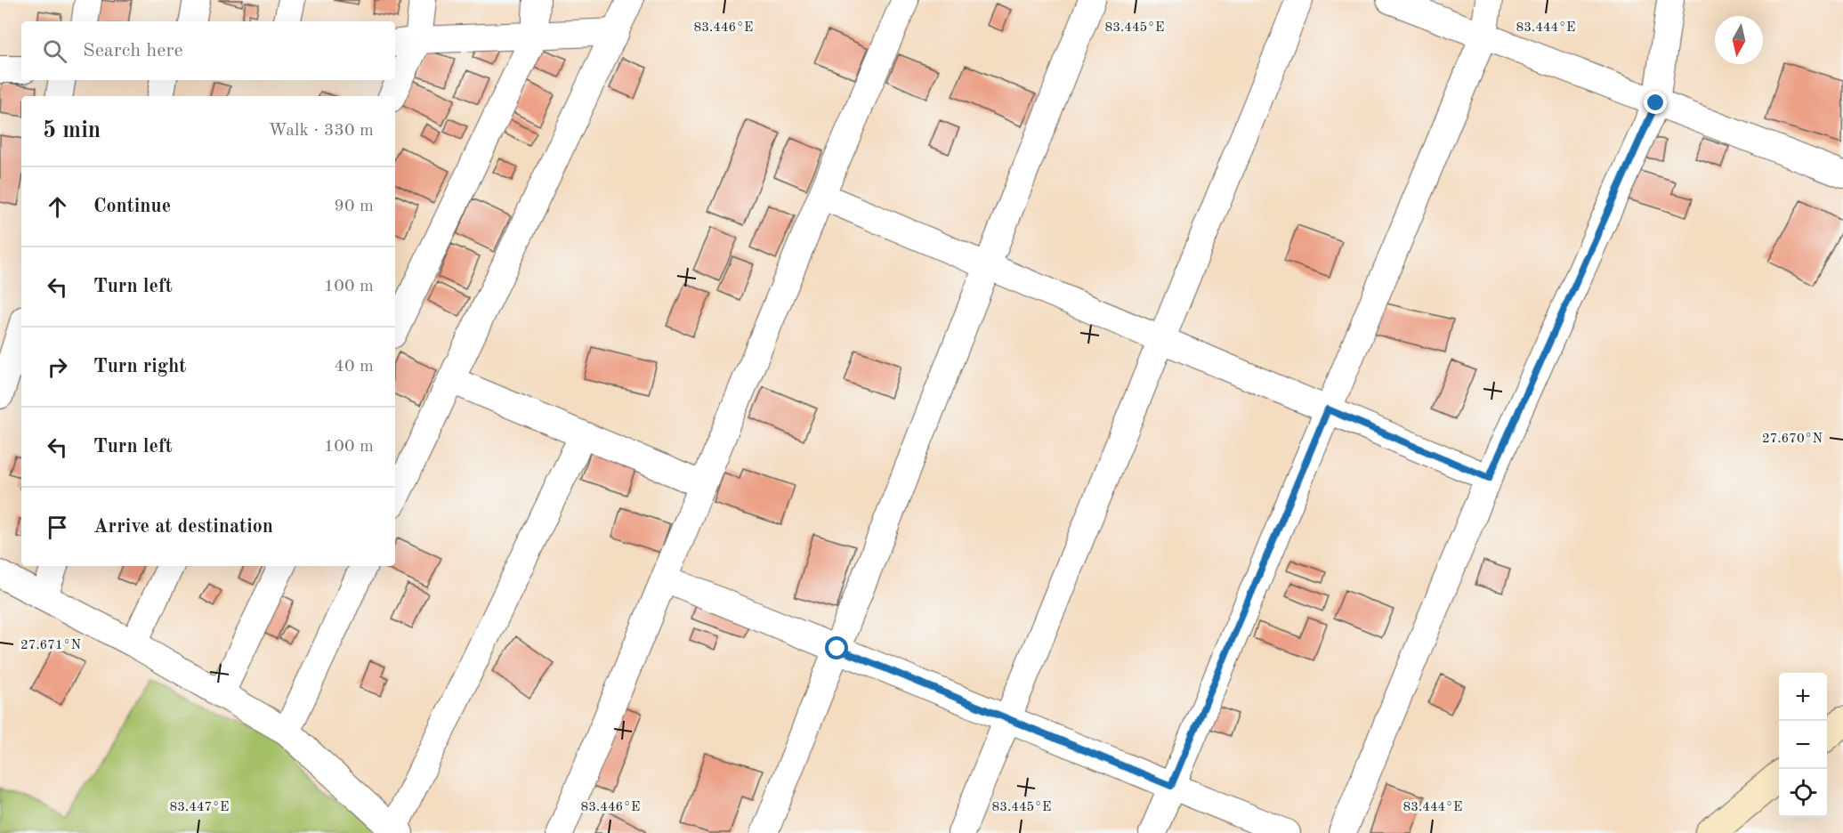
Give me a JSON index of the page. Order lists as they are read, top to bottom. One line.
{"north":"bottom","page":{"search":"Search here","heading":["5 min","Walk · 330 m"],"list":[["Continue","90 m"],["Turn left","100 m"],["Turn right","40 m"],["Turn left","100 m"],"Arrive at destination"],"map_buttons":["+","−"]},"coordinates":["83.446°E","83.445°E","83.444°E","27.670°N","27.671°N","83.447°E"]}
